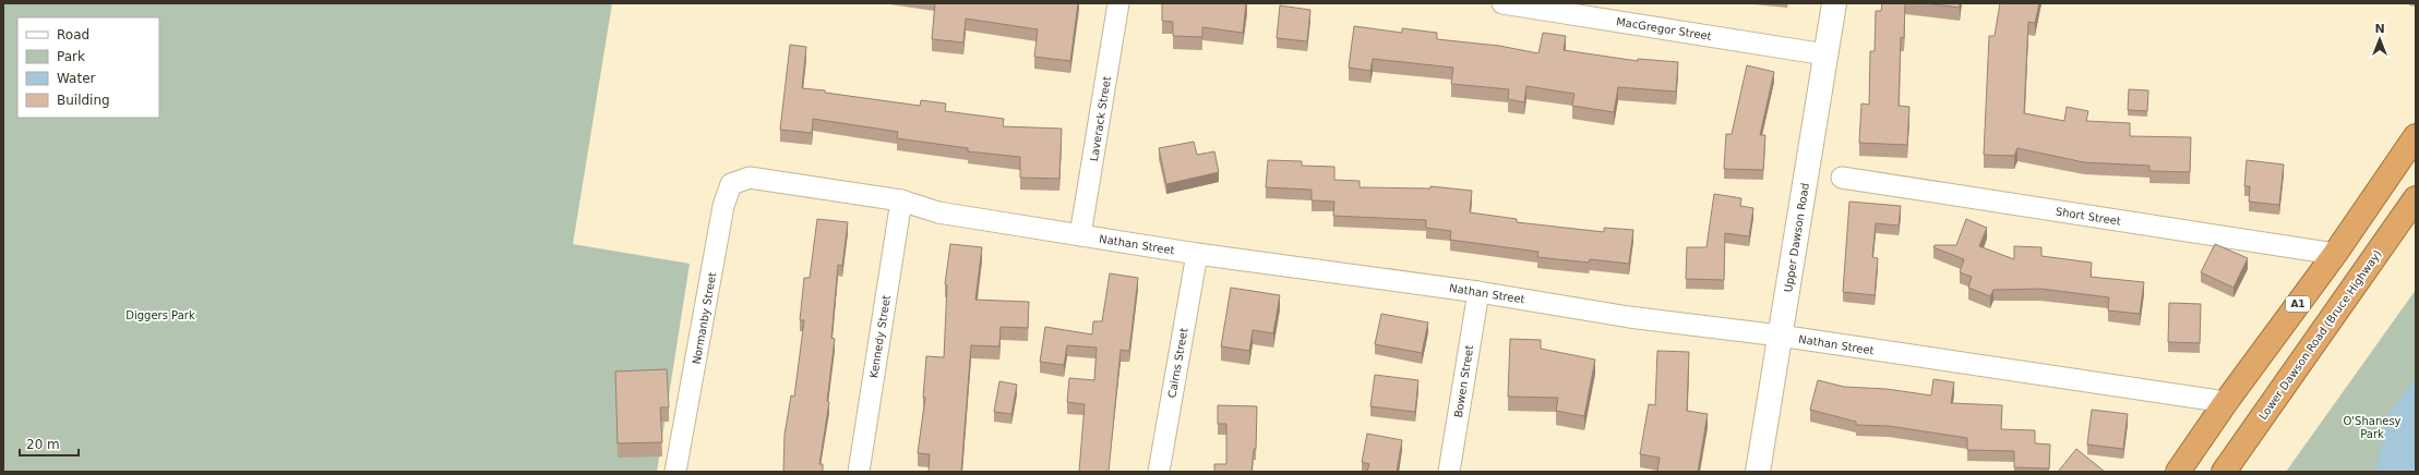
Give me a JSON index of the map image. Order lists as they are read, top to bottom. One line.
{"streets":{"highway":["A1","Lower Dawson Road (Bruce Highway)"],"street":["MacGregor Street","Laverack Street","Short Street","Upper Dawson Road","Nathan Street","Normanby Street","Kennedy Street","Cairns Street","Bowen Street"]},"crossings":[["MacGregor Street","Upper Dawson Road"],["Laverack Street","Nathan Street"],["Short Street","A1"],["Upper Dawson Road","Nathan Street"],["Nathan Street","A1"],["Nathan Street","Normanby Street"],["Nathan Street","Kennedy Street"],["Nathan Street","Cairns Street"],["Nathan Street","Bowen Street"]],"parks":["Diggers Park","O'Shanesy Park"],"legend":["Road","Park","Water","Building"],"scale_bar":"20 m","north":"top"}
